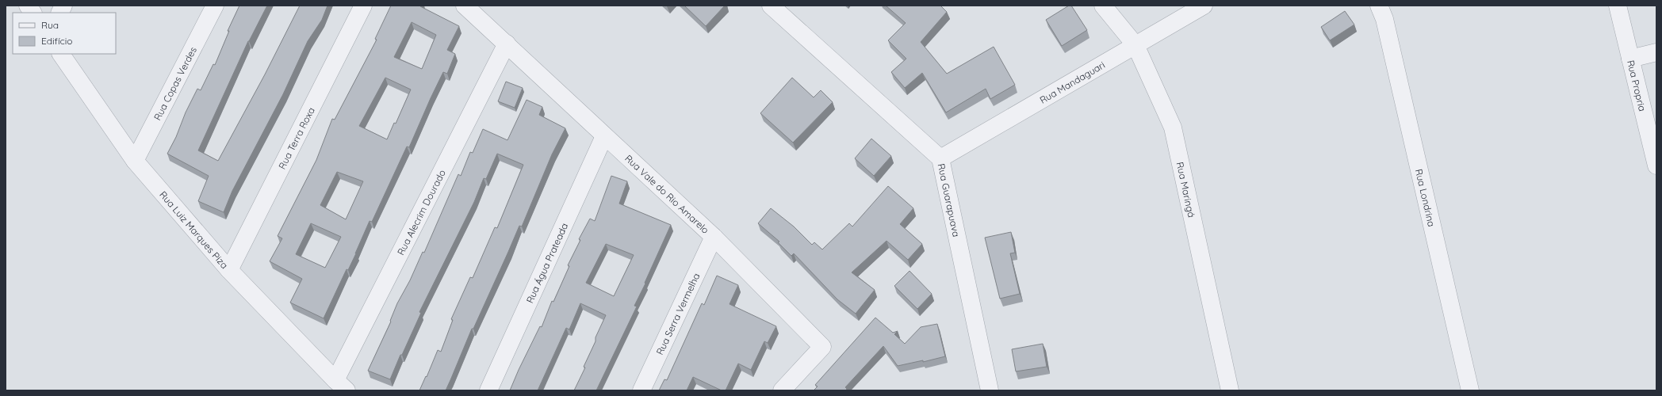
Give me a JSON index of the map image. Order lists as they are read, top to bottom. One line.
{"streets":{"street":["Rua Mandaguari","Rua Copas Verdes","Rua Propria","Rua Terra Roxa","Rua Maringá","Rua Vale do Rio Amarelo","Rua Londrina","Rua Guarapuava","Rua Alecrim Dourado","Rua Luiz Marques Piza","Rua Água Prateada","Rua Serra Vermelha"]},"crossings":[["Rua Mandaguari","Rua Maringá"],["Rua Mandaguari","Rua Guarapuava"],["Rua Copas Verdes","Rua Luiz Marques Piza"],["Rua Terra Roxa","Rua Luiz Marques Piza"],["Rua Vale do Rio Amarelo","Rua Alecrim Dourado"],["Rua Vale do Rio Amarelo","Rua Água Prateada"],["Rua Vale do Rio Amarelo","Rua Serra Vermelha"],["Rua Alecrim Dourado","Rua Luiz Marques Piza"]],"legend":["Rua","Edifício"]}
